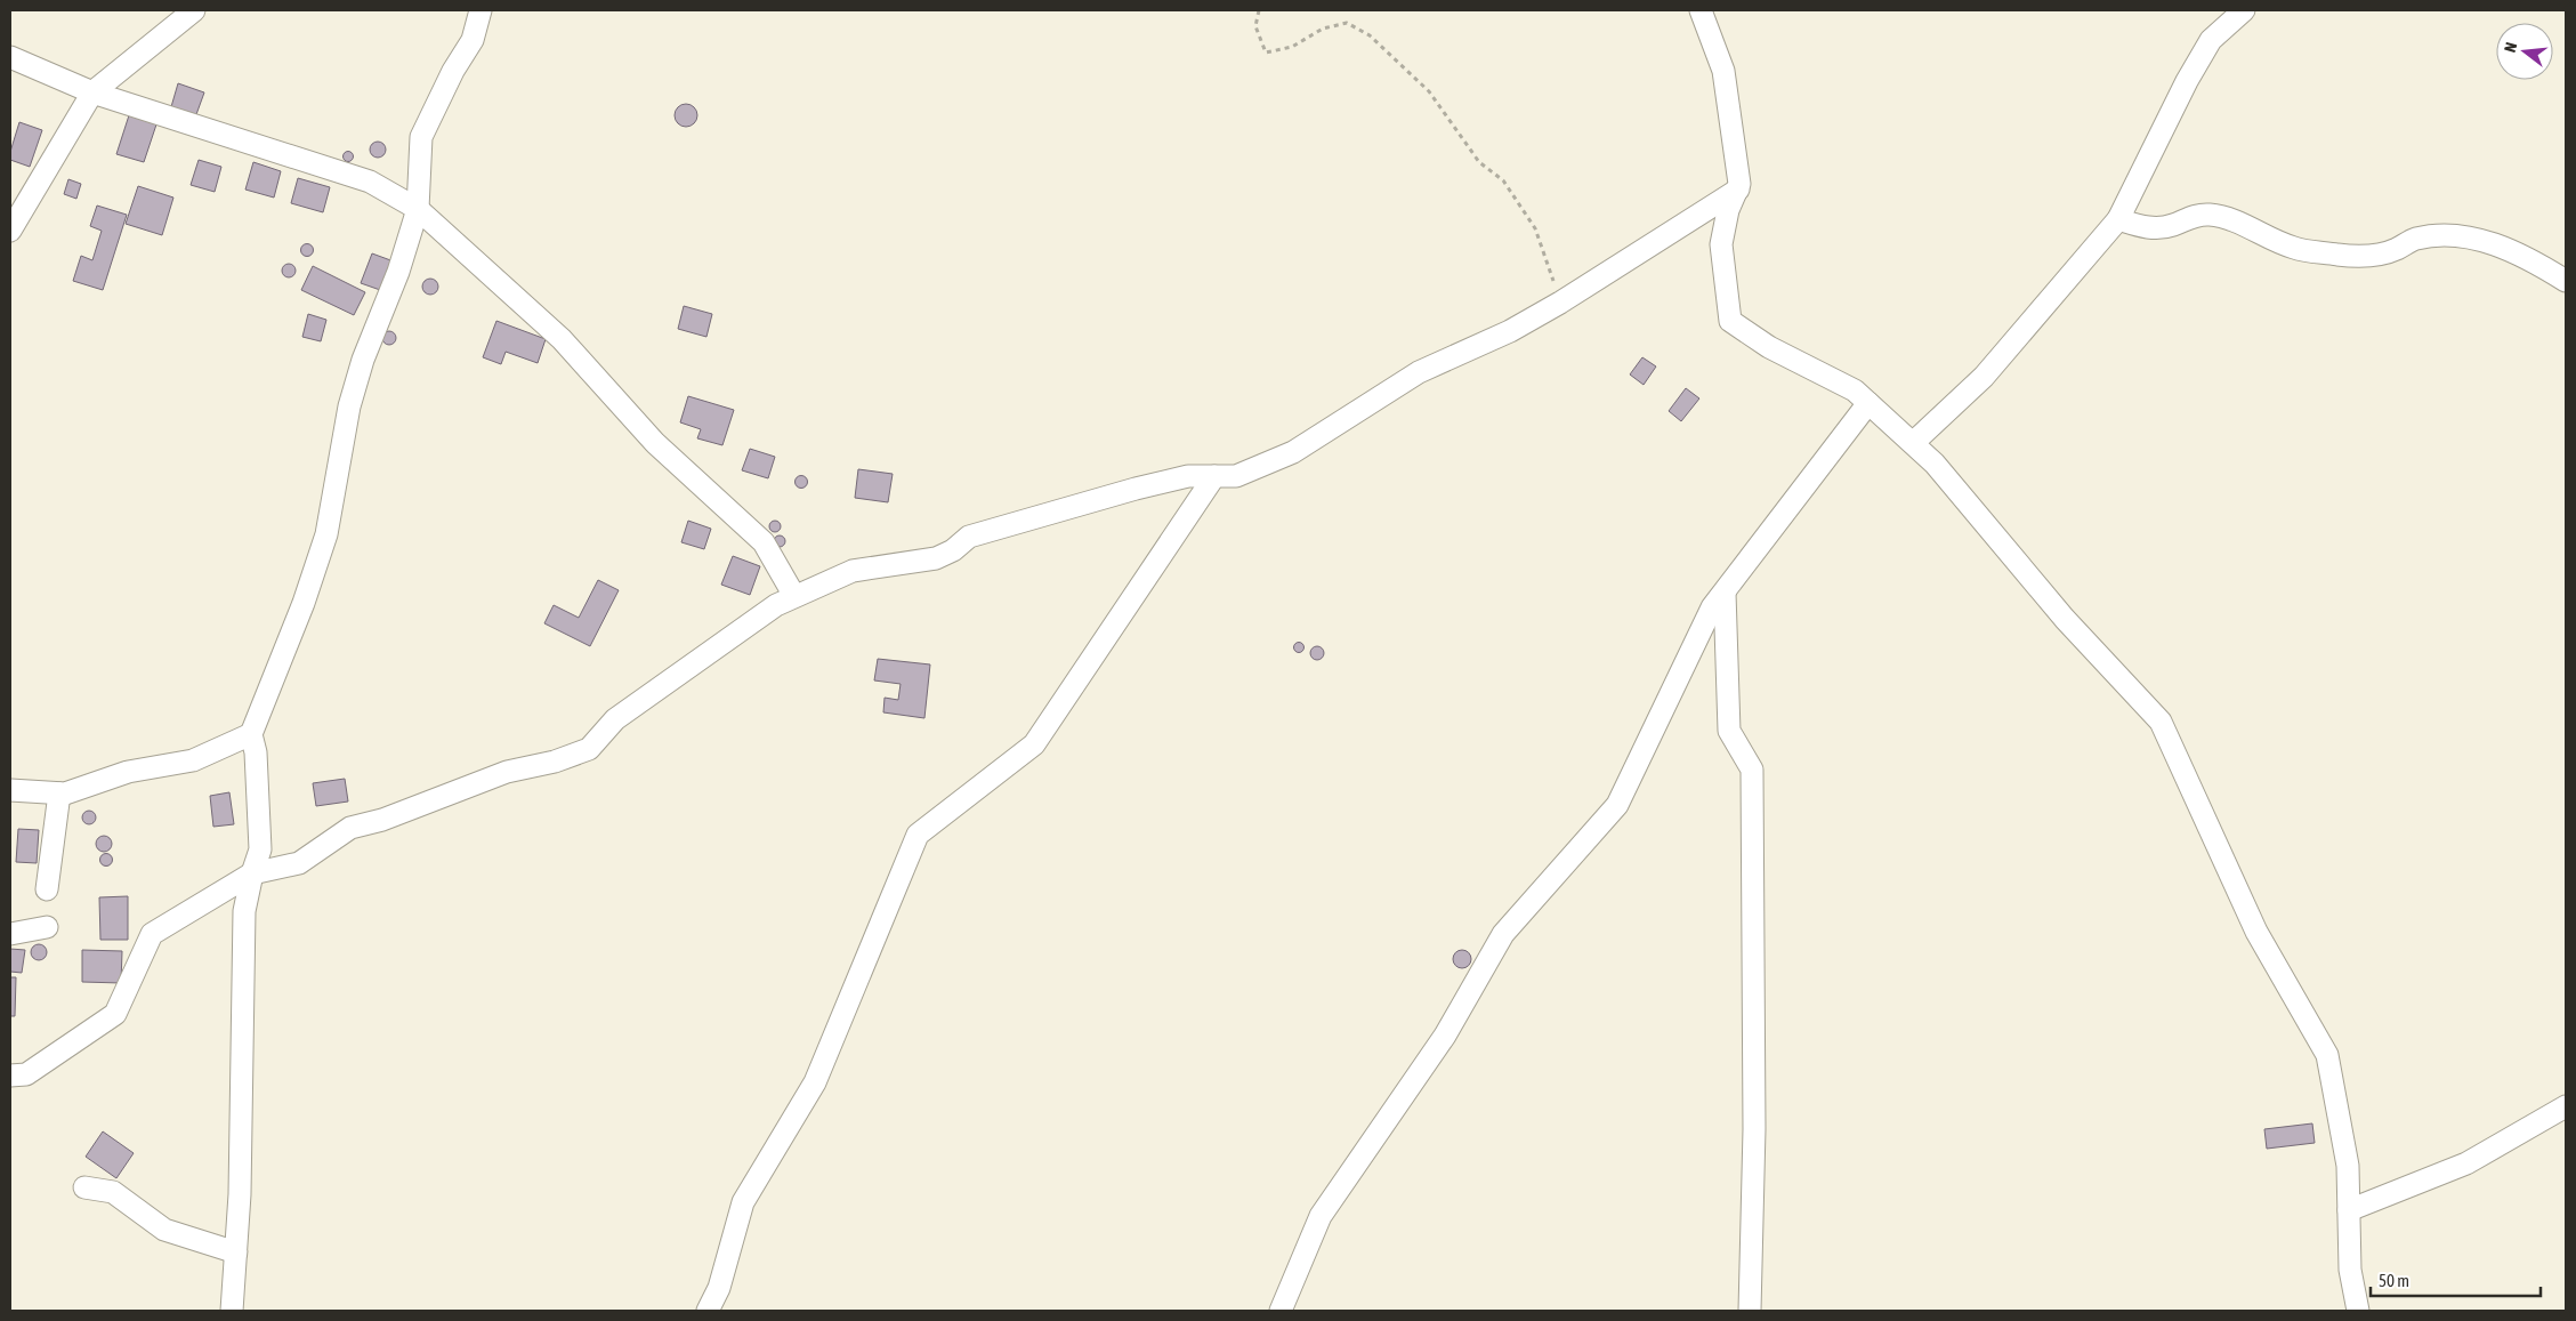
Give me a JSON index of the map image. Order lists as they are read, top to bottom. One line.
{"scale_bar":"50 m","north":"left"}
